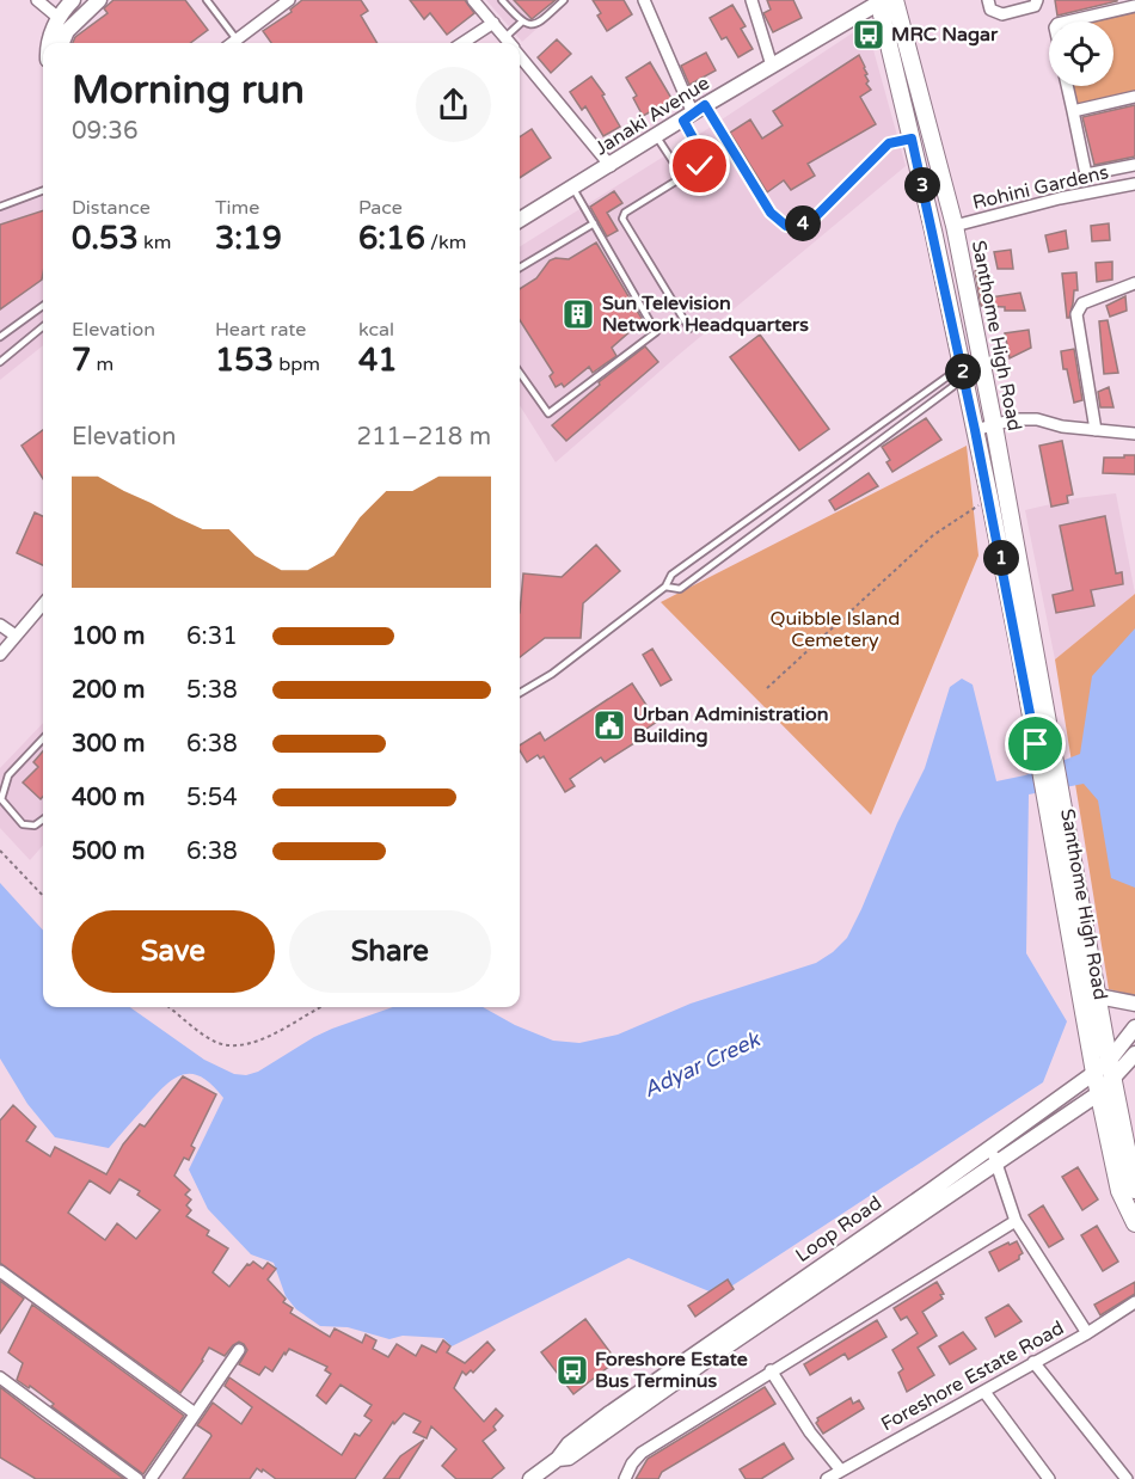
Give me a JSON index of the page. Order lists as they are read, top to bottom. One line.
{"streets":{"main road":["Santhome High Road"],"street":["Janaki Avenue","Rohini Gardens","Loop Road","Foreshore Estate Road"]},"crossings":[["Janaki Avenue","Santhome High Road"],["Rohini Gardens","Santhome High Road"],["Santhome High Road","Loop Road"]],"water":["Adyar Creek"],"parks":["Quibble Island Cemetery"],"places":{"bus stop":["MRC Nagar","Foreshore Estate Bus Terminus"],"building":["Sun Television Network Headquarters"],"public building":["Urban Administration Building"]},"page":{"heading":["Morning run","09:36"],"stats":[["Distance","0.53 km"],["Time","3:19"],["Pace","6:16 /km"],["Elevation","7 m"],["Heart rate","153 bpm"],["kcal","41"]],"pins":["3","4","2","1"],"chart":["Elevation","211–218 m"],"list":[{"name":"100 m","note":"6:31"},{"name":"200 m","note":"5:38"},{"name":"300 m","note":"6:38"},{"name":"400 m","note":"5:54"},{"name":"500 m","note":"6:38"}],"buttons":["Save","Share"]}}
